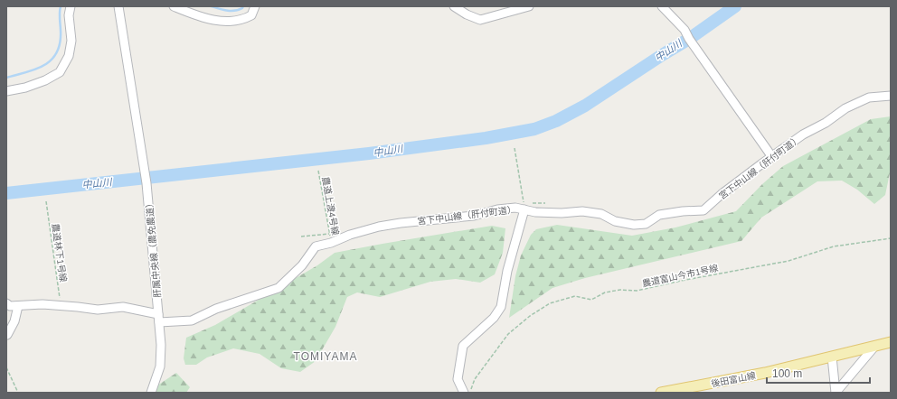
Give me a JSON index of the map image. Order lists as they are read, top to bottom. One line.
{"streets":{"main road":["後田富山線"],"street":["宮下中山線（肝付町道）","肝属中央線（農免農道）"],"path":["農道上渡4号線","農道林下1号線","農道富山今市1号線"]},"crossings":[["宮下中山線（肝付町道）","農道上渡4号線"],["宮下中山線（肝付町道）","肝属中央線（農免農道）"]],"districts":["TOMIYAMA"],"water":["中山川"],"scale_bar":"100 m"}
